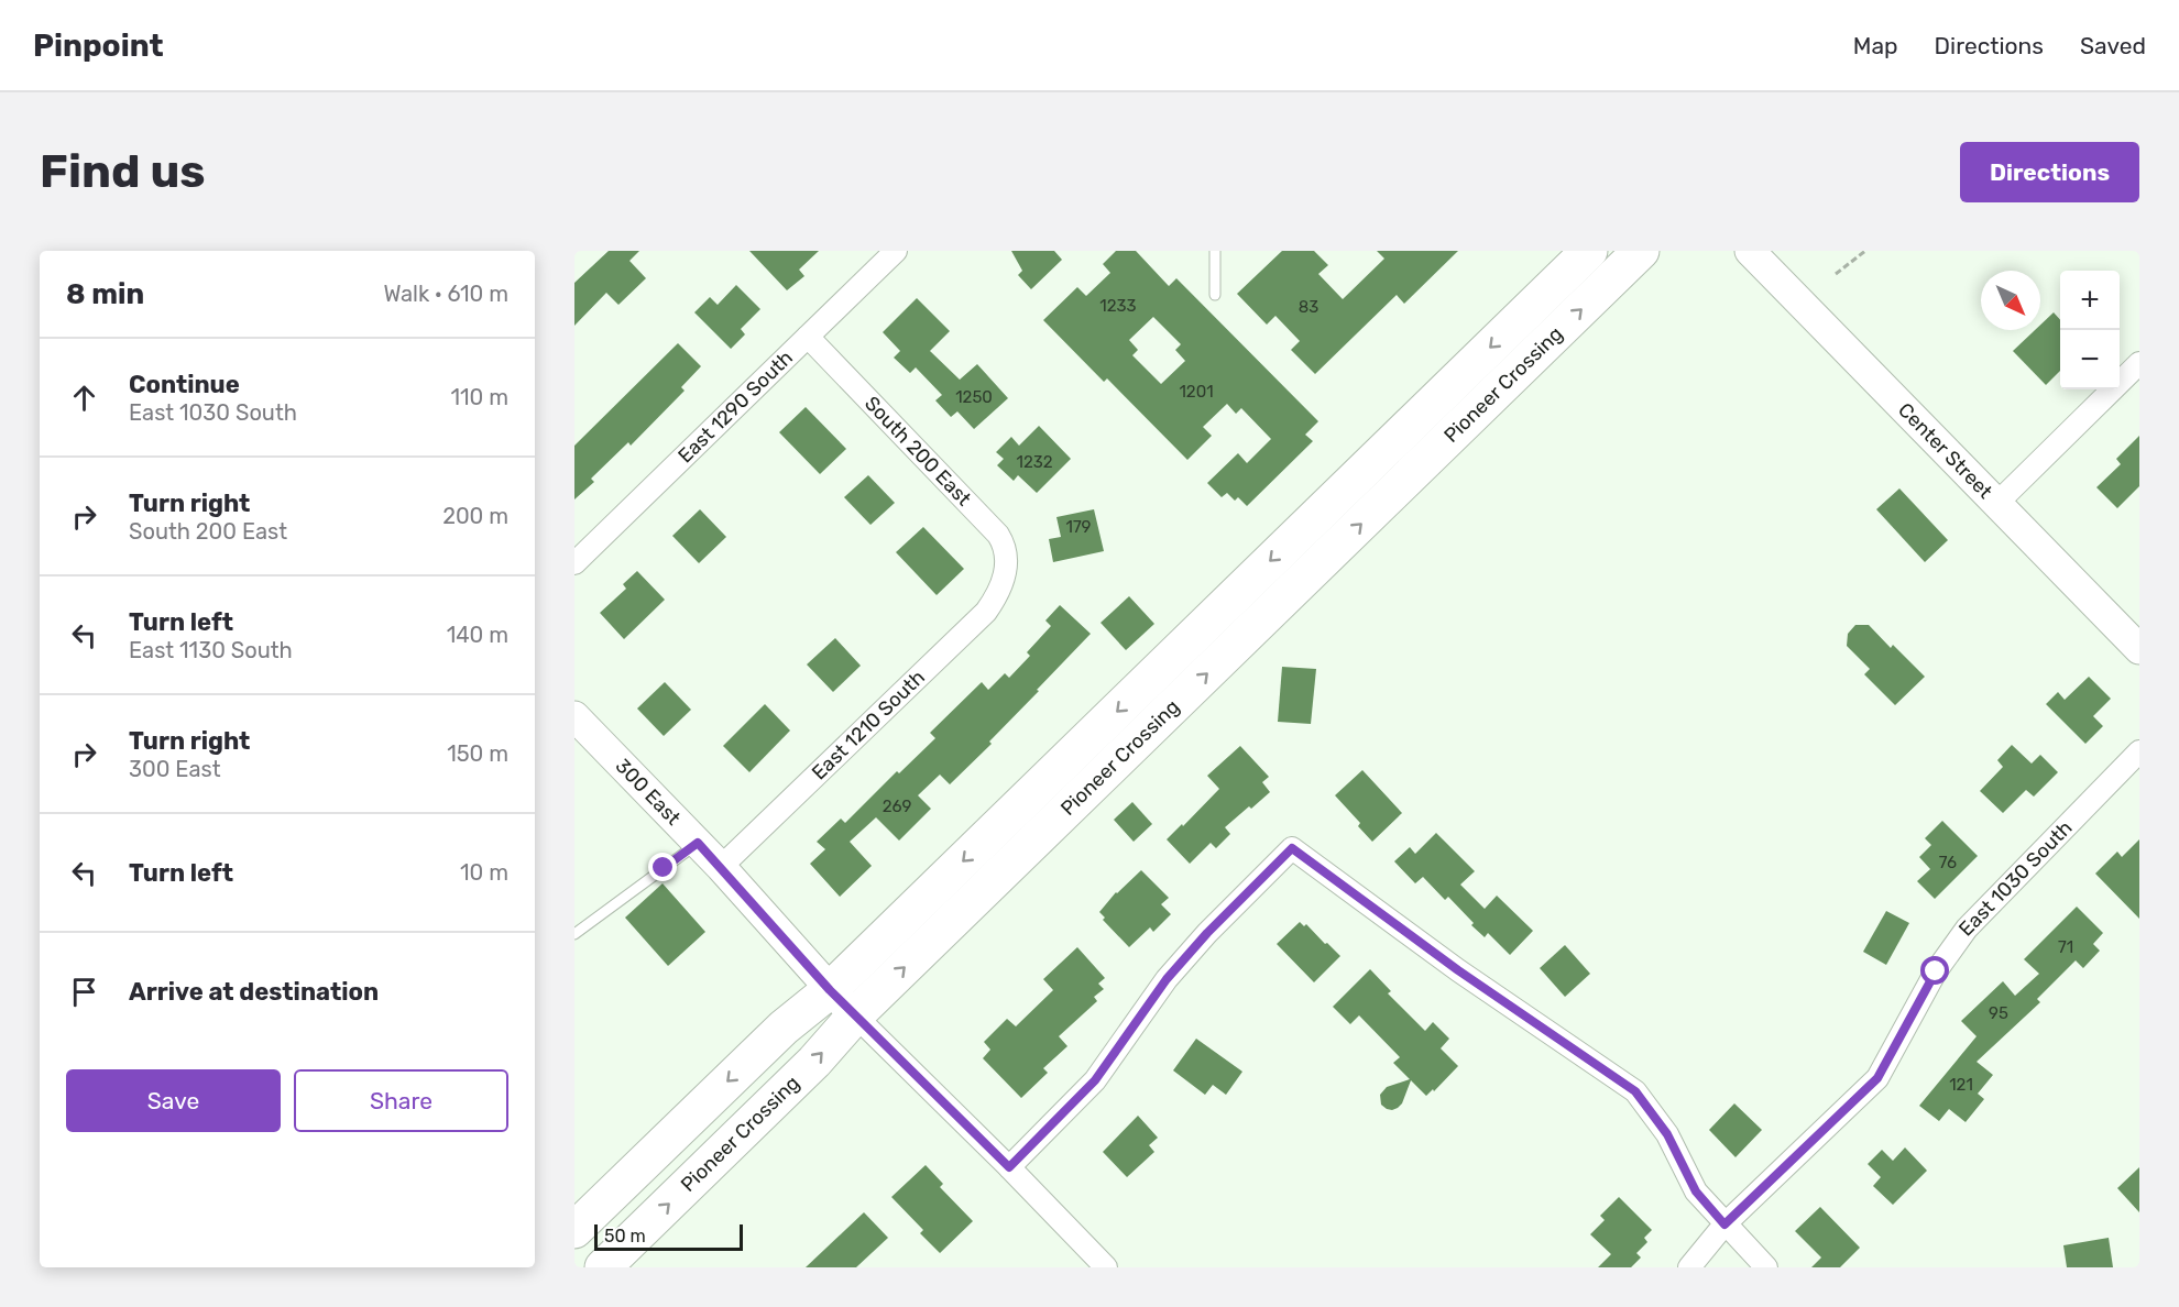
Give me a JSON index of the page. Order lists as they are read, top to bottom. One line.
{"streets":{"highway":["Pioneer Crossing"],"street":["East 1290 South","South 200 East","Center Street","East 1210 South","300 East","East 1030 South"]},"crossings":[["Pioneer Crossing","300 East"],["East 1290 South","South 200 East"],["South 200 East","East 1210 South"],["East 1210 South","300 East"]],"house_numbers":["1233","83","1201","1250","1232","179","269","76","71","95","121"],"scale_bar":"50 m","north":"bottom right","page":{"header":"Pinpoint","nav":["Map","Directions","Saved"],"buttons":["Directions",["Save","Share"]],"title":"Find us","heading":["8 min","Walk · 610 m"],"map_buttons":["+","−"],"list":[["Continue","East 1030 South","110 m"],["Turn right","South 200 East","200 m"],["Turn left","East 1130 South","140 m"],["Turn right","300 East","150 m"],["Turn left","10 m"],"Arrive at destination"],"scale":"50 m"}}
